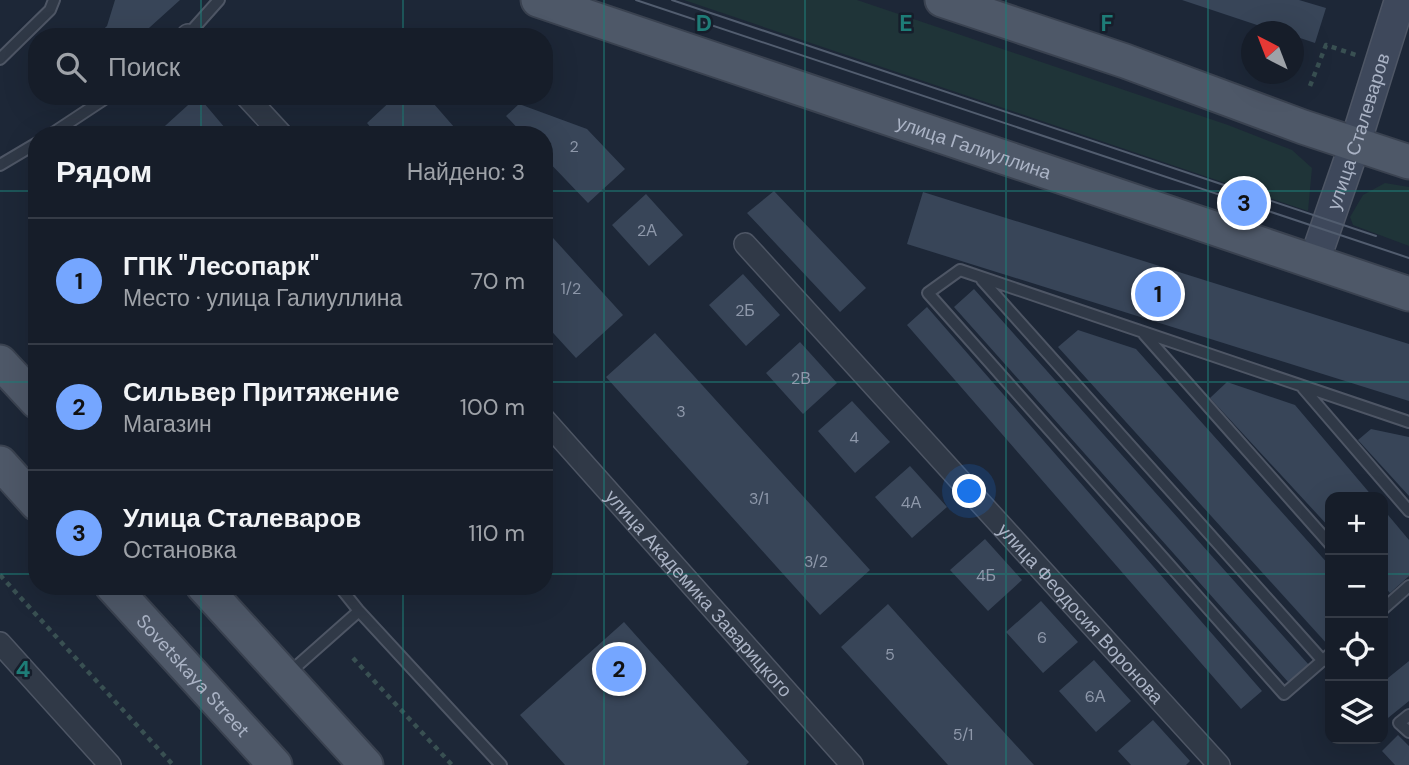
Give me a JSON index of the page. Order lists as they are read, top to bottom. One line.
{"streets":{"main road":["улица Сталеваров","улица Галиуллина","Sovetskaya Street"],"street":["улица Академика Заварицкого","улица Феодосия Воронова"]},"crossings":[["улица Сталеваров","улица Галиуллина"]],"house_numbers":["2","2А","1/2","2Б","2В","3","4","3/1","4А","3/2","4Б","6","5","6А","5/1"],"north":"top left","page":{"search":"Поиск","heading":["Рядом","Найдено: 3"],"pins":["3","1","2"],"list":[{"mark":"1","name":"ГПК \"Лесопарк\"","note":"Место · улица Галиуллина","value":"70 m"},{"mark":"2","name":"Сильвер Притяжение","note":"Магазин","value":"100 m"},{"mark":"3","name":"Улица Сталеваров","note":"Остановка","value":"110 m"}],"map_buttons":["+","−"]},"grid":{"columns":["D","E","F"],"rows":["4"]}}
